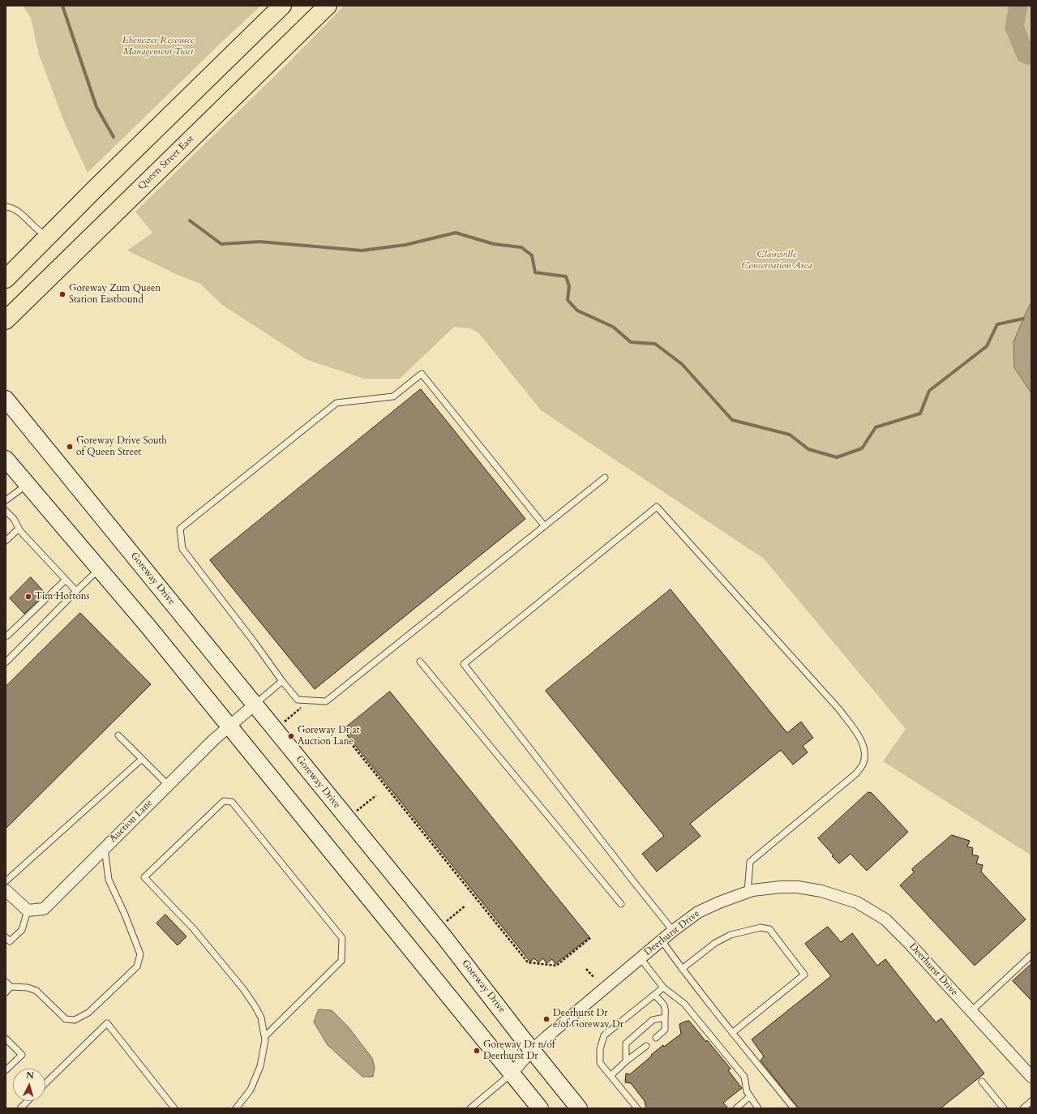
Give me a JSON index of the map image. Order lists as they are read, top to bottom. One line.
{"streets":{"main road":["Queen Street East","Goreway Drive"],"street":["Auction Lane","Deerhurst Drive"]},"crossings":[["Goreway Drive","Auction Lane"],["Goreway Drive","Deerhurst Drive"]],"parks":["Ebenezer Resource Management Tract","Claireville Conservation Area"],"places":["Goreway Zum Queen Station Eastbound","Goreway Drive South of Queen Street","Tim Hortons","Goreway Dr at Auction Lane","Deerhurst Dr e/of Goreway Dr","Goreway Dr n/of Deerhurst Dr"],"north":"top"}
